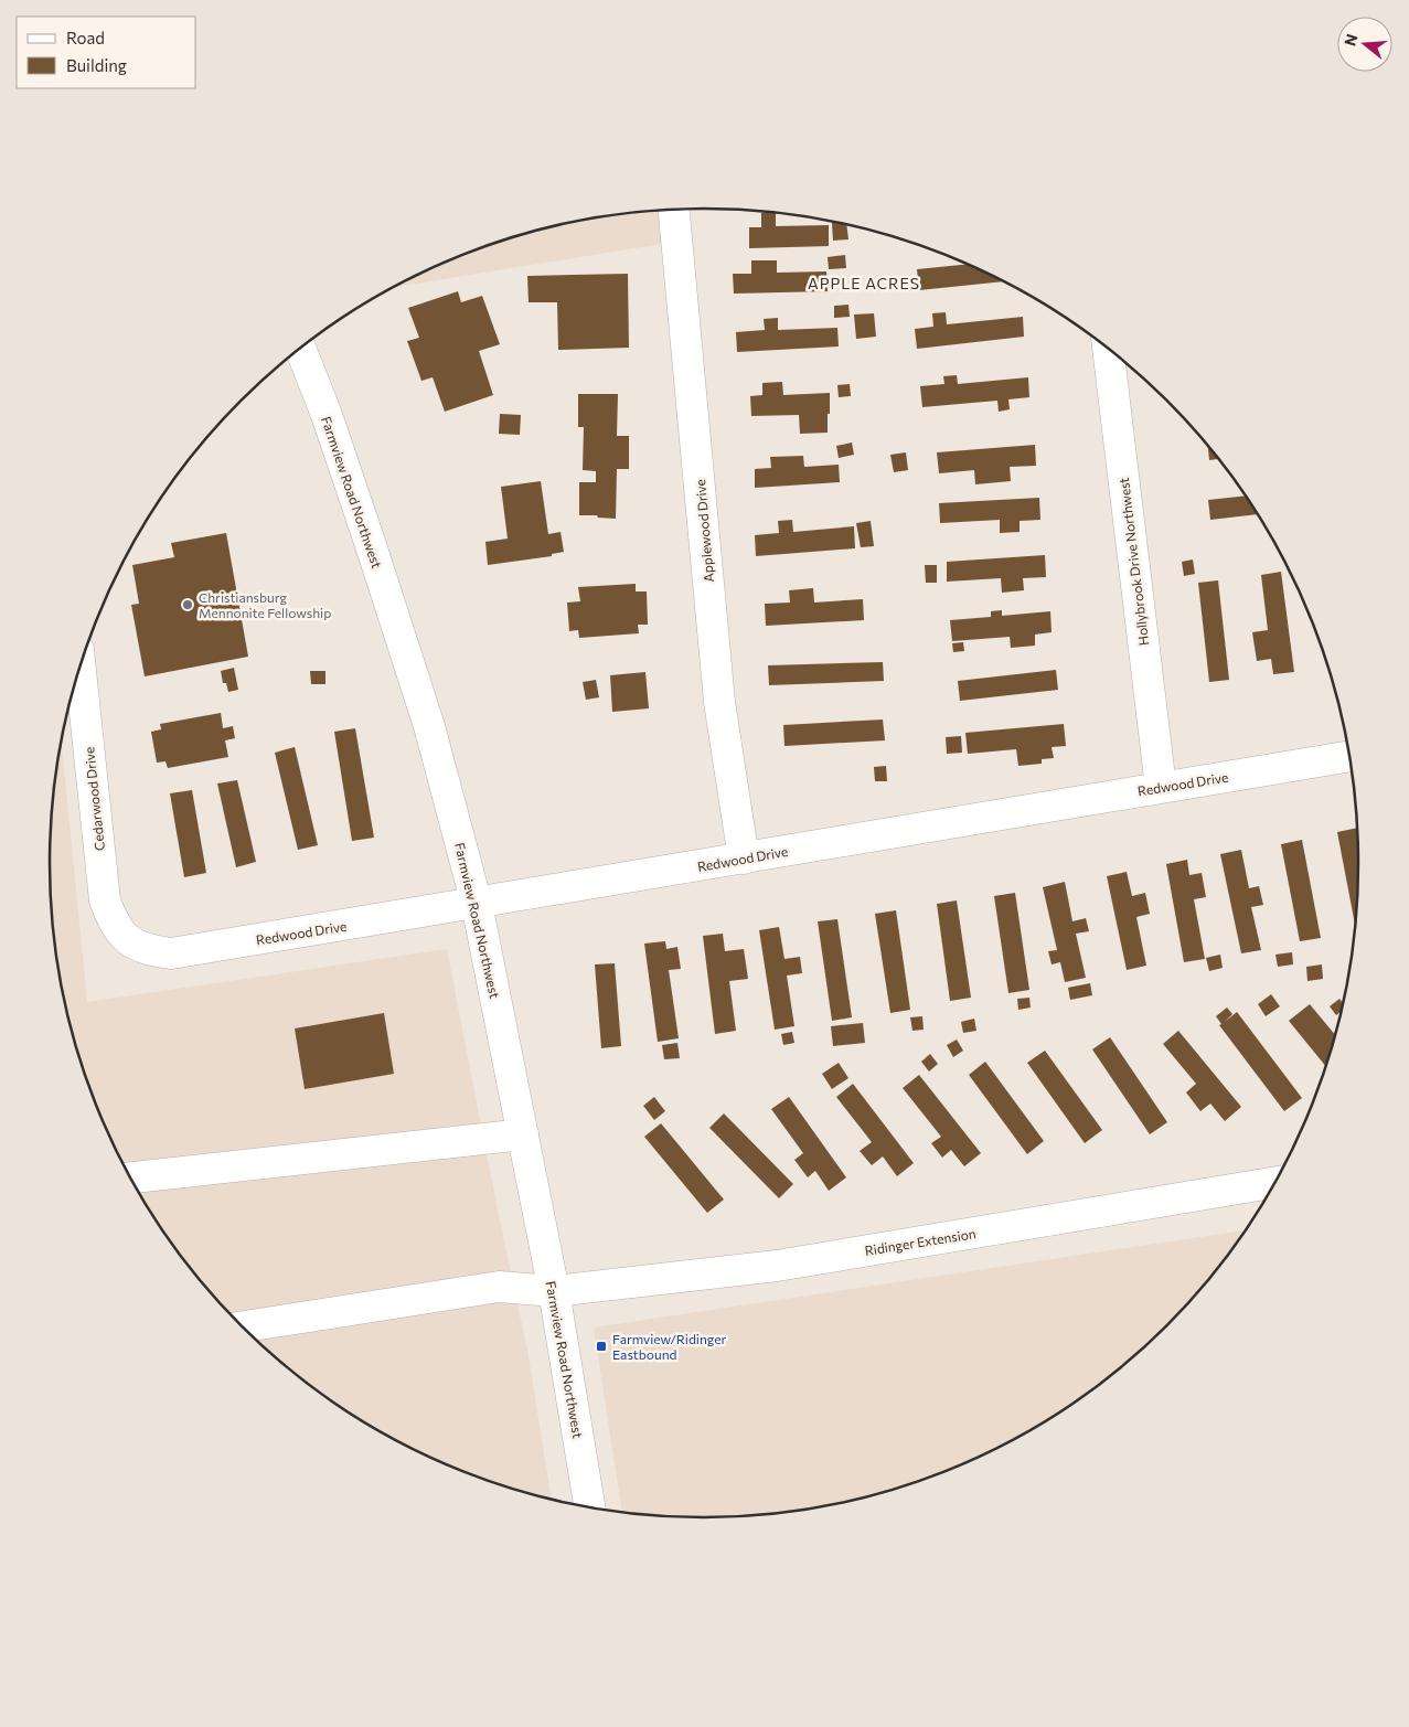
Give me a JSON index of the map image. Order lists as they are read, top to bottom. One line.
{"streets":{"street":["Farmview Road Northwest","Applewood Drive","Hollybrook Drive Northwest","Redwood Drive","Cedarwood Drive","Ridinger Extension"]},"crossings":[["Farmview Road Northwest","Redwood Drive"],["Farmview Road Northwest","Ridinger Extension"],["Applewood Drive","Redwood Drive"],["Hollybrook Drive Northwest","Redwood Drive"],["Redwood Drive","Cedarwood Drive"]],"districts":["APPLE ACRES"],"places":{"other":["Christiansburg Mennonite Fellowship"],"transit":["Farmview/Ridinger Eastbound"]},"legend":["Road","Building"],"north":"left"}
